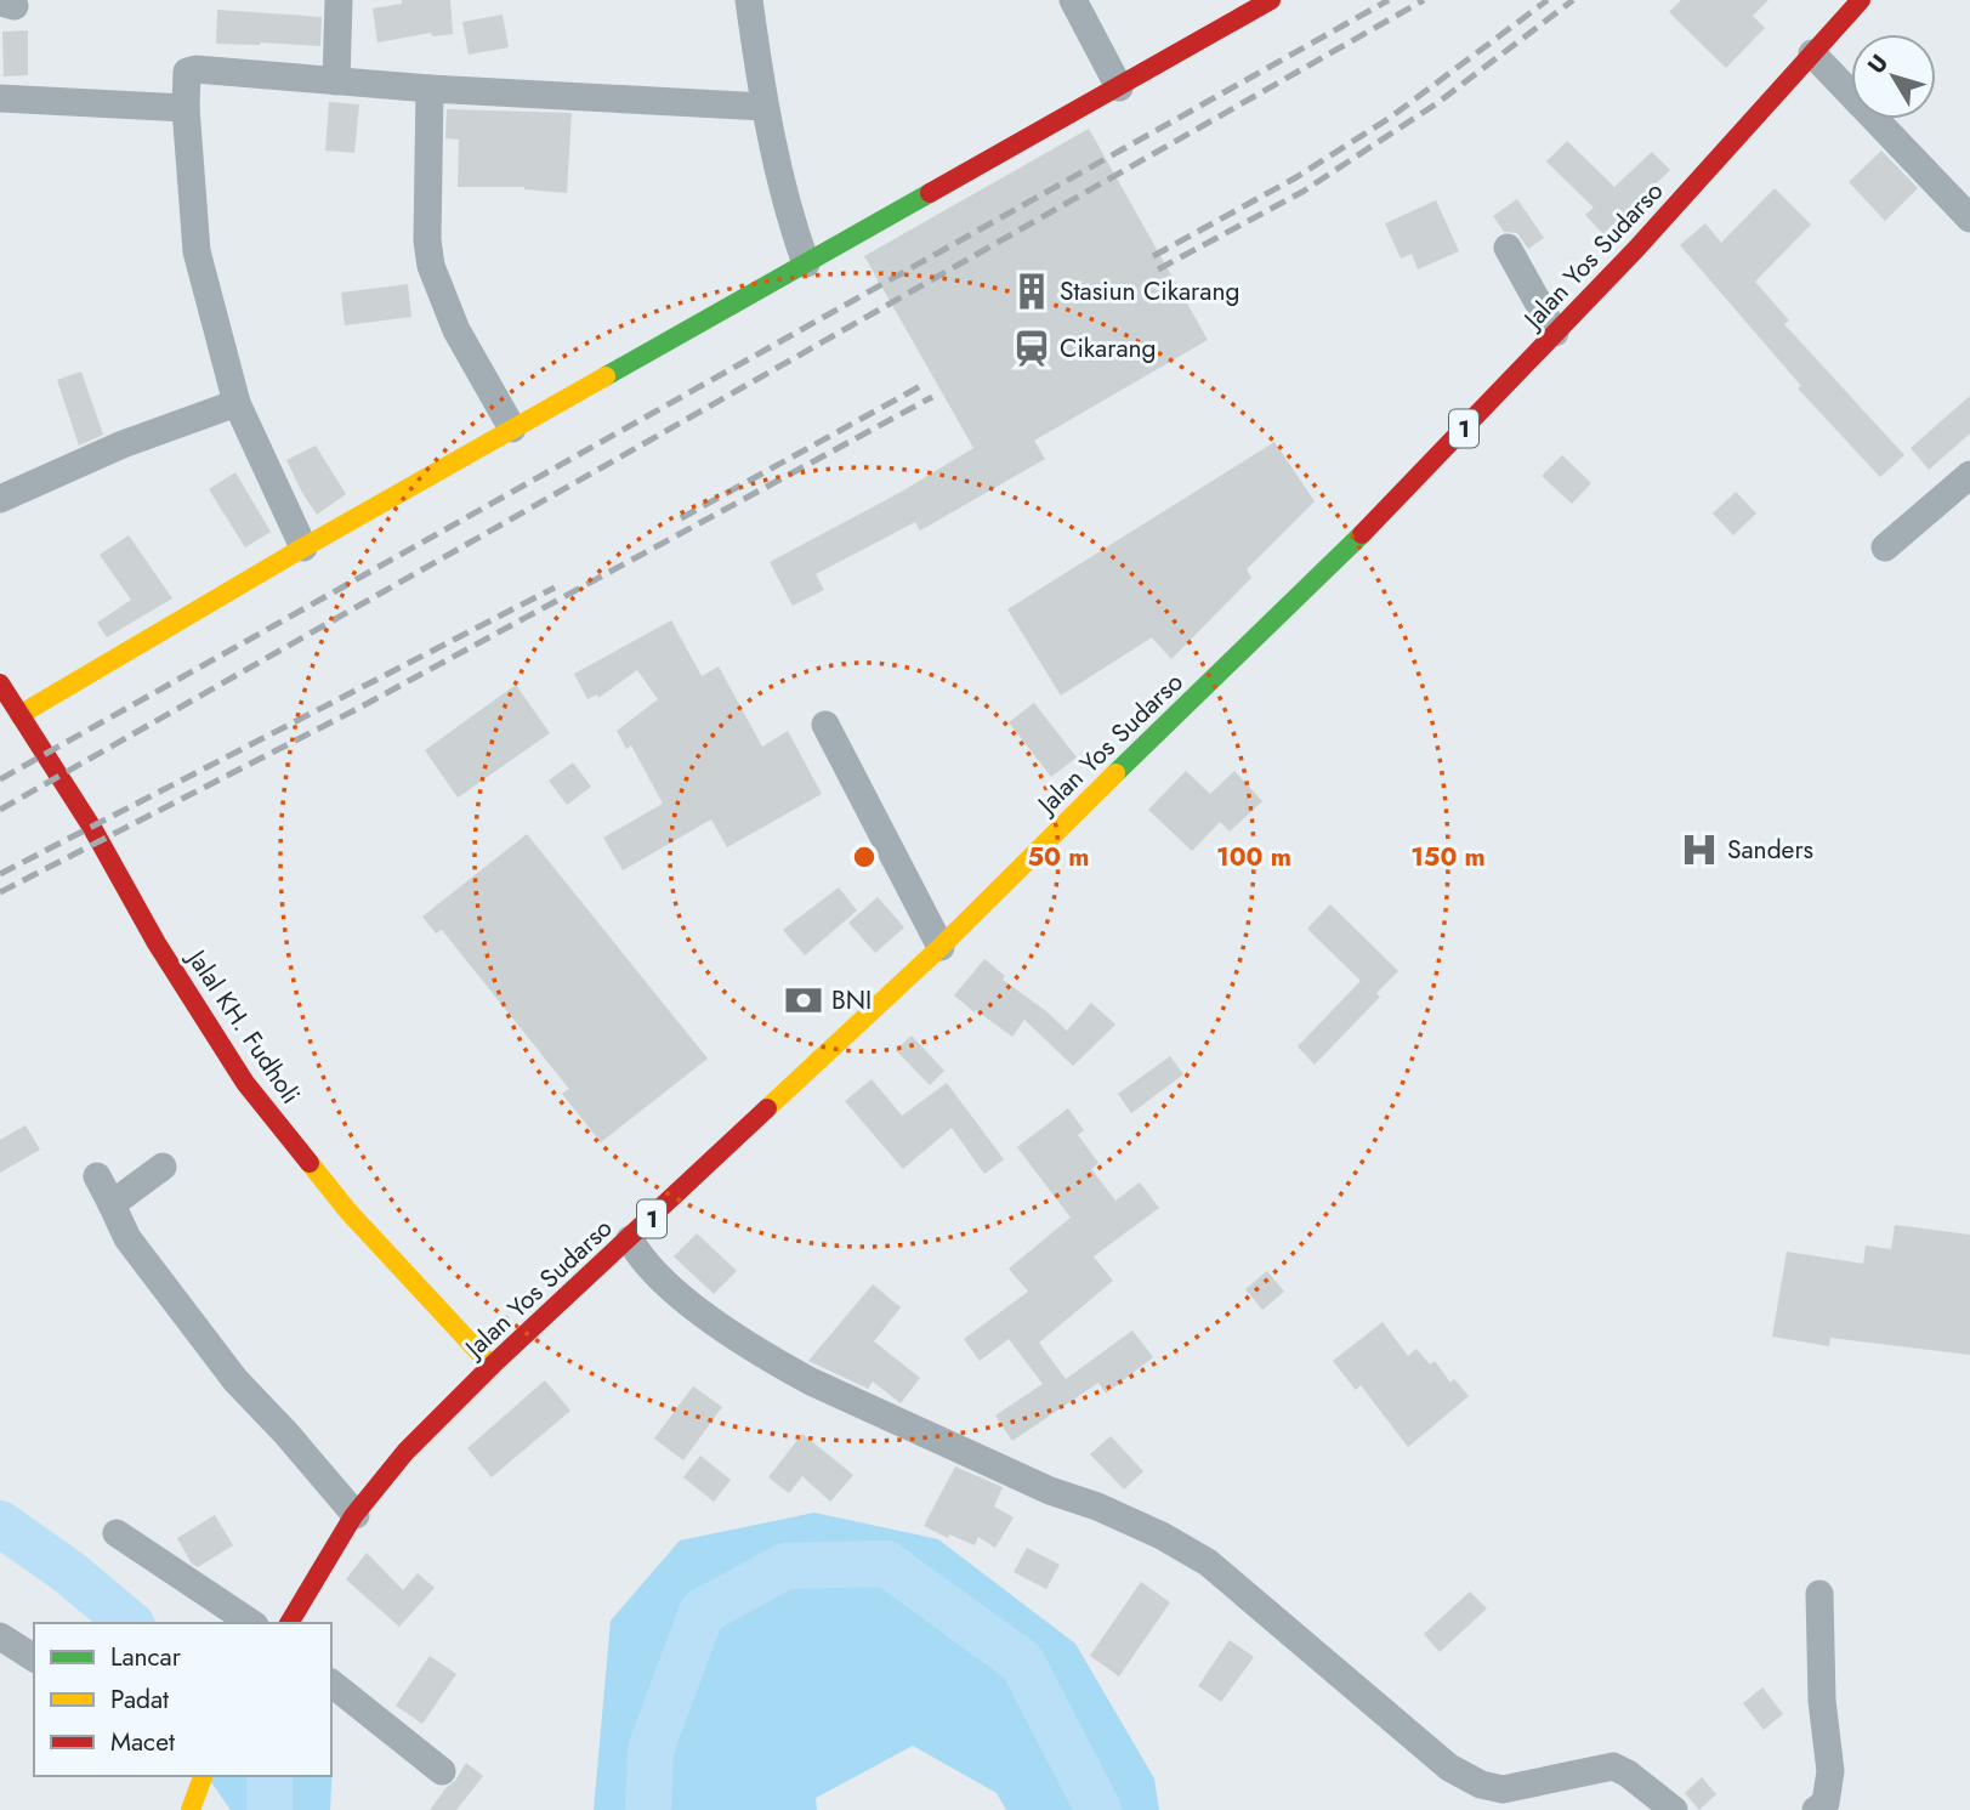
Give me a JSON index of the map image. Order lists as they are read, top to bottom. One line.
{"streets":{"main road":["Jalan Yos Sudarso","1","Jalal KH. Fudholi"]},"crossings":[["Jalan Yos Sudarso","Jalal KH. Fudholi"]],"places":{"building":["Stasiun Cikarang"],"station":["Cikarang"],"hospital":["Sanders"],"bank":["BNI"]},"legend":["Lancar","Padat","Macet"],"north":"top left","rings":["50 m","100 m","150 m"]}
